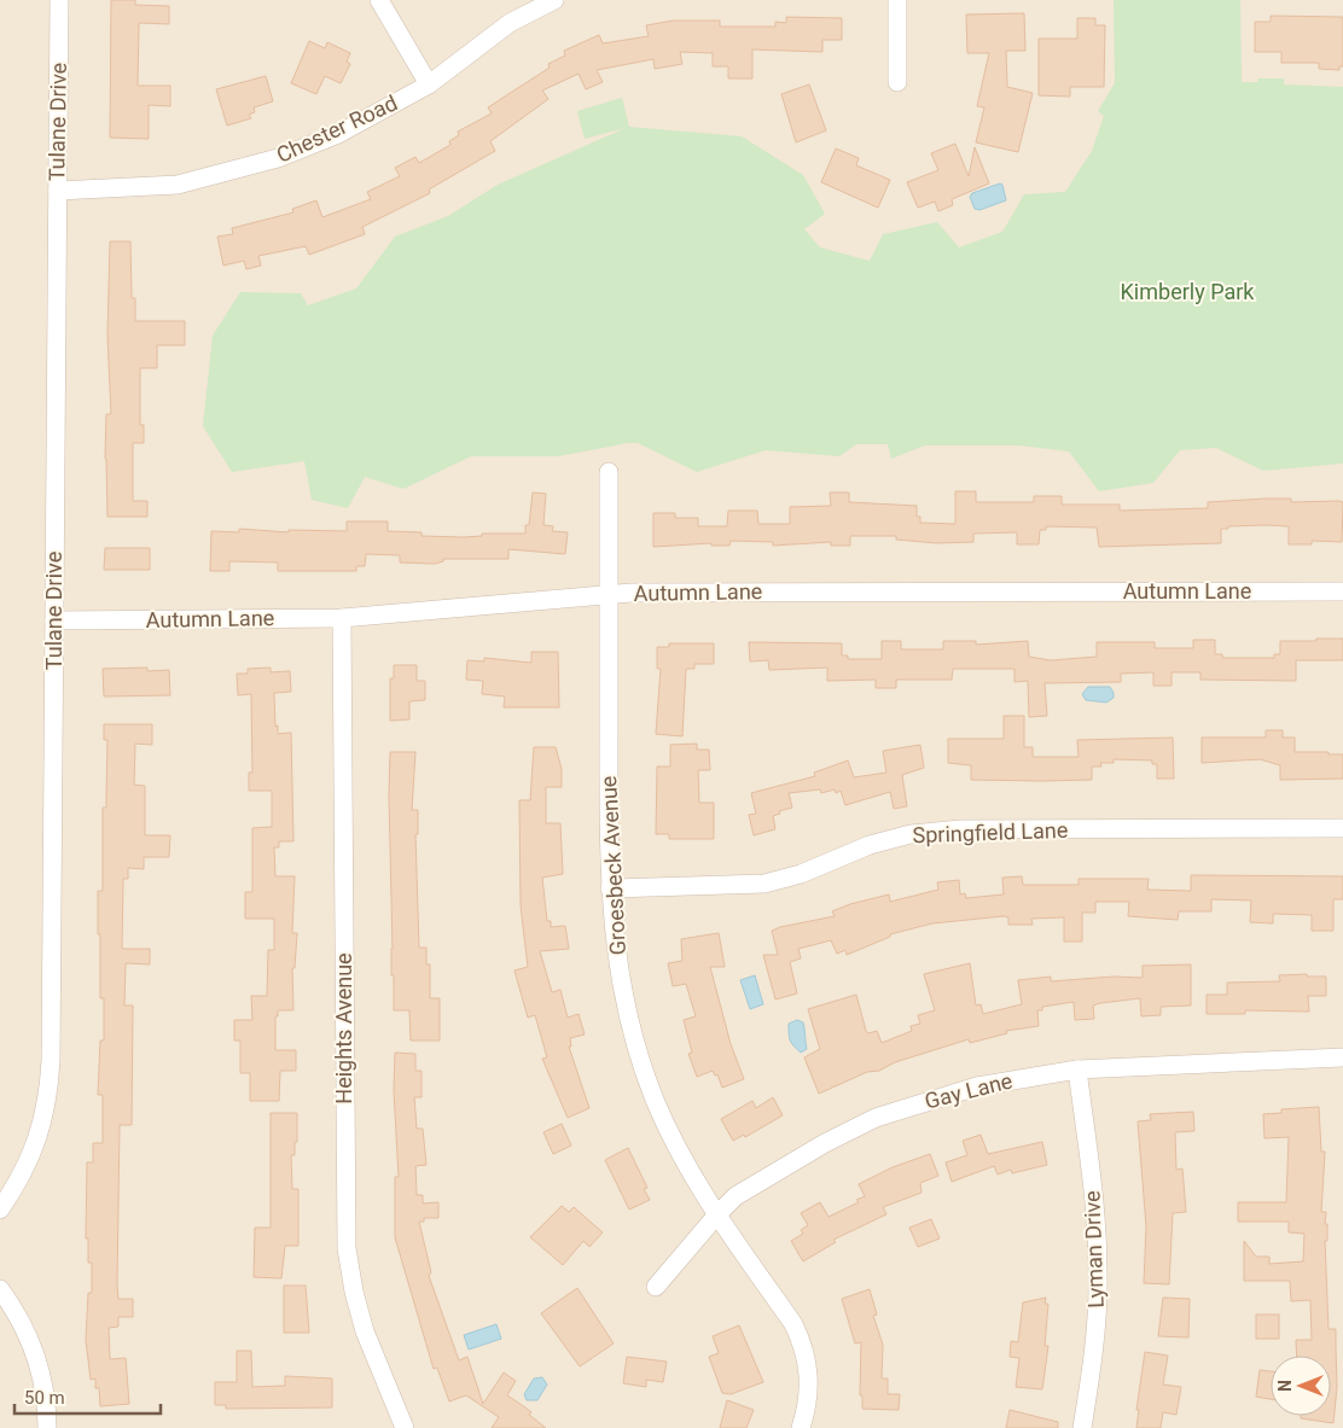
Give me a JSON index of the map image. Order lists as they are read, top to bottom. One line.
{"streets":{"street":["Tulane Drive","Chester Road","Autumn Lane","Springfield Lane","Groesbeck Avenue","Heights Avenue","Gay Lane","Lyman Drive"]},"crossings":[["Tulane Drive","Chester Road"],["Tulane Drive","Autumn Lane"],["Autumn Lane","Groesbeck Avenue"],["Autumn Lane","Heights Avenue"],["Springfield Lane","Groesbeck Avenue"],["Groesbeck Avenue","Gay Lane"],["Gay Lane","Lyman Drive"]],"parks":["Kimberly Park"],"scale_bar":"50 m","north":"left"}
